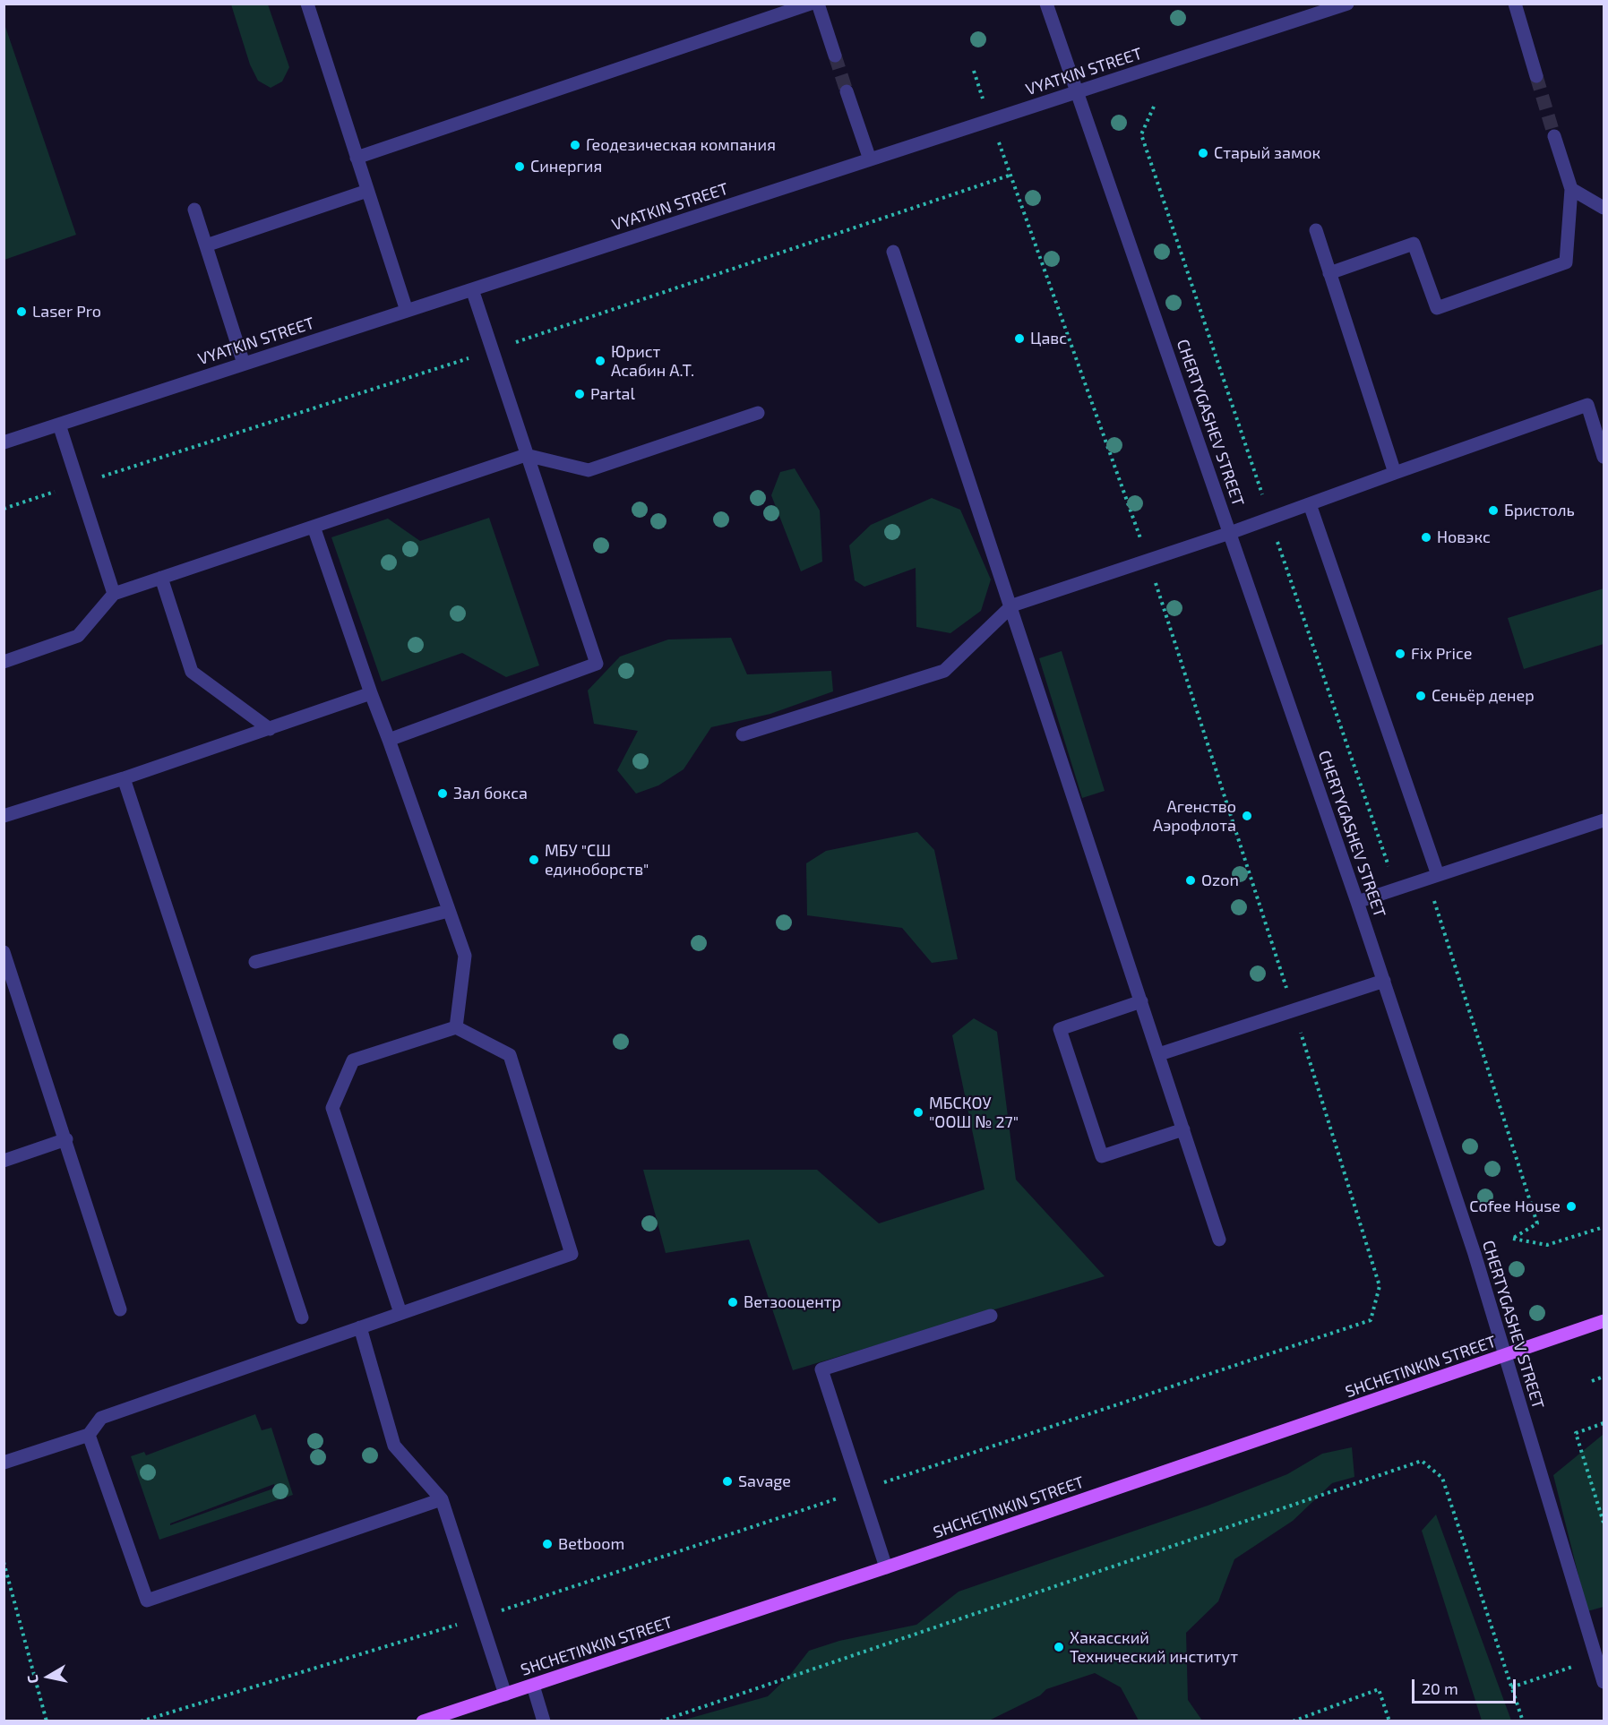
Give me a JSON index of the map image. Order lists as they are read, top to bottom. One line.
{"streets":{"main road":["SHCHETINKIN STREET"],"street":["VYATKIN STREET","CHERTYGASHEV STREET"]},"crossings":[["VYATKIN STREET","CHERTYGASHEV STREET"],["CHERTYGASHEV STREET","SHCHETINKIN STREET"]],"places":["Геодезическая компания","Старый замок","Синергия","Laser Pro","Цавс","Юрист Асабин А.Т.","Partal","Бристоль","Новэкс","Fix Price","Сеньёр денер","Зал бокса","Агенство Аэрофлота","МБУ \"СШ единоборств\"","Ozon","МБСКОУ \"ООШ № 27\"","Cofee House","Ветзооцентр","Savage","Betboom","Хакасский Технический институт"],"scale_bar":"20 m","north":"left"}
